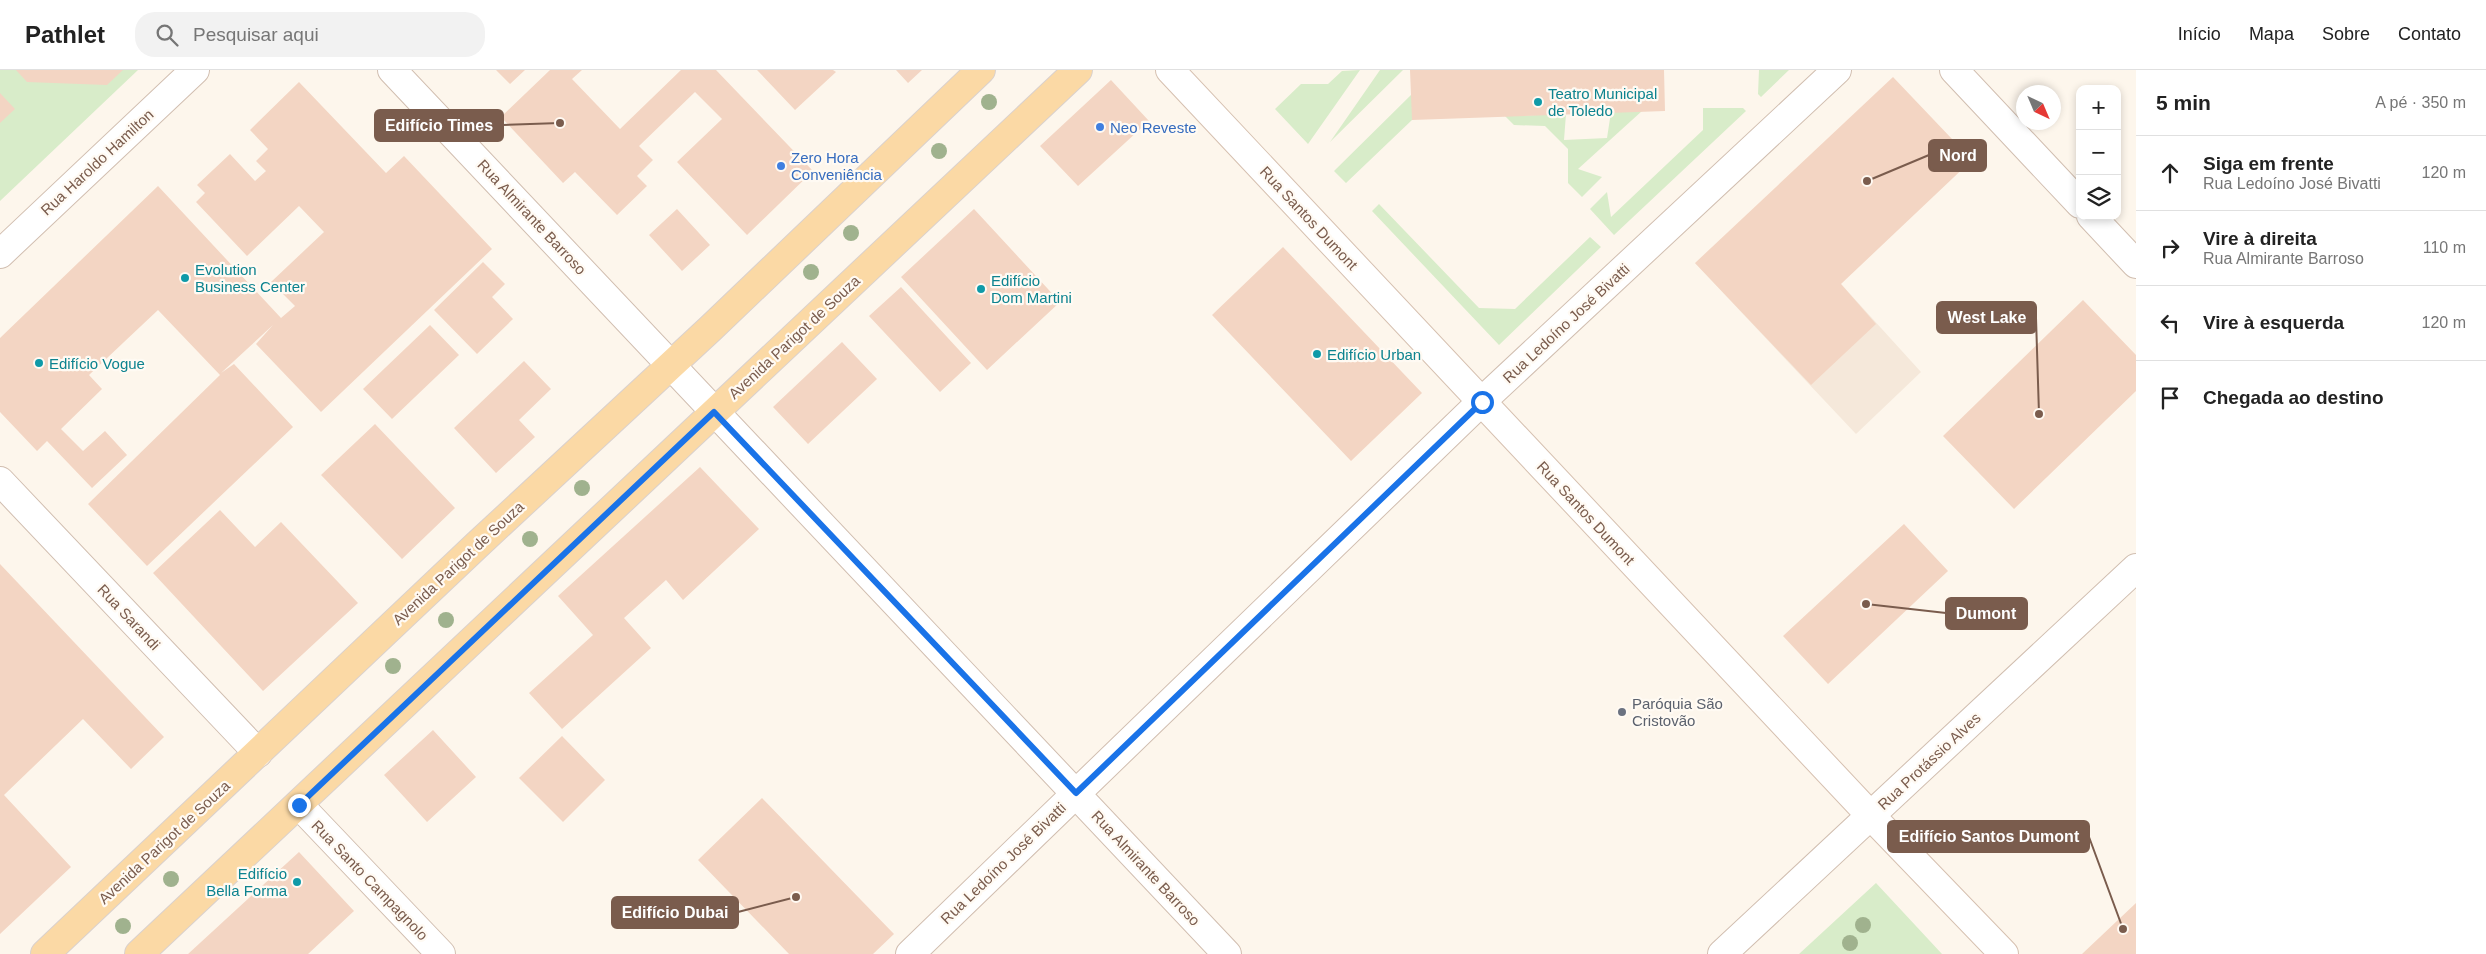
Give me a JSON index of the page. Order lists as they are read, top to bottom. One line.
{"streets":{"main road":["Avenida Parigot de Souza"],"street":["Rua Haroldo Hamilton","Rua Almirante Barroso","Rua Santos Dumont","Rua Ledoíno José Bivatti","Rua Sarandi","Rua Protássio Alves","Rua Santo Campagnolo"]},"crossings":[["Rua Almirante Barroso","Rua Ledoíno José Bivatti"],["Rua Almirante Barroso","Avenida Parigot de Souza"],["Rua Santos Dumont","Rua Ledoíno José Bivatti"],["Rua Santos Dumont","Rua Protássio Alves"],["Avenida Parigot de Souza","Rua Sarandi"],["Avenida Parigot de Souza","Rua Santo Campagnolo"]],"places":["Teatro Municipal de Toledo","Edifício Times","Neo Reveste","Zero Hora Conveniência","Nord","Evolution Business Center","Edifício Dom Martini","Edifício Urban","Edifício Vogue","West Lake","Dumont","Paróquia São Cristovão","Edifício Bella Forma","Edifício Dubai","Edifício Santos Dumont"],"north":"bottom right","page":{"header":"Pathlet","search":"Pesquisar aqui","nav":["Início","Mapa","Sobre","Contato"],"heading":["5 min","A pé · 350 m"],"map_buttons":["+","−"],"list":[["Siga em frente","Rua Ledoíno José Bivatti","120 m"],["Vire à direita","Rua Almirante Barroso","110 m"],["Vire à esquerda","120 m"],"Chegada ao destino"]}}
